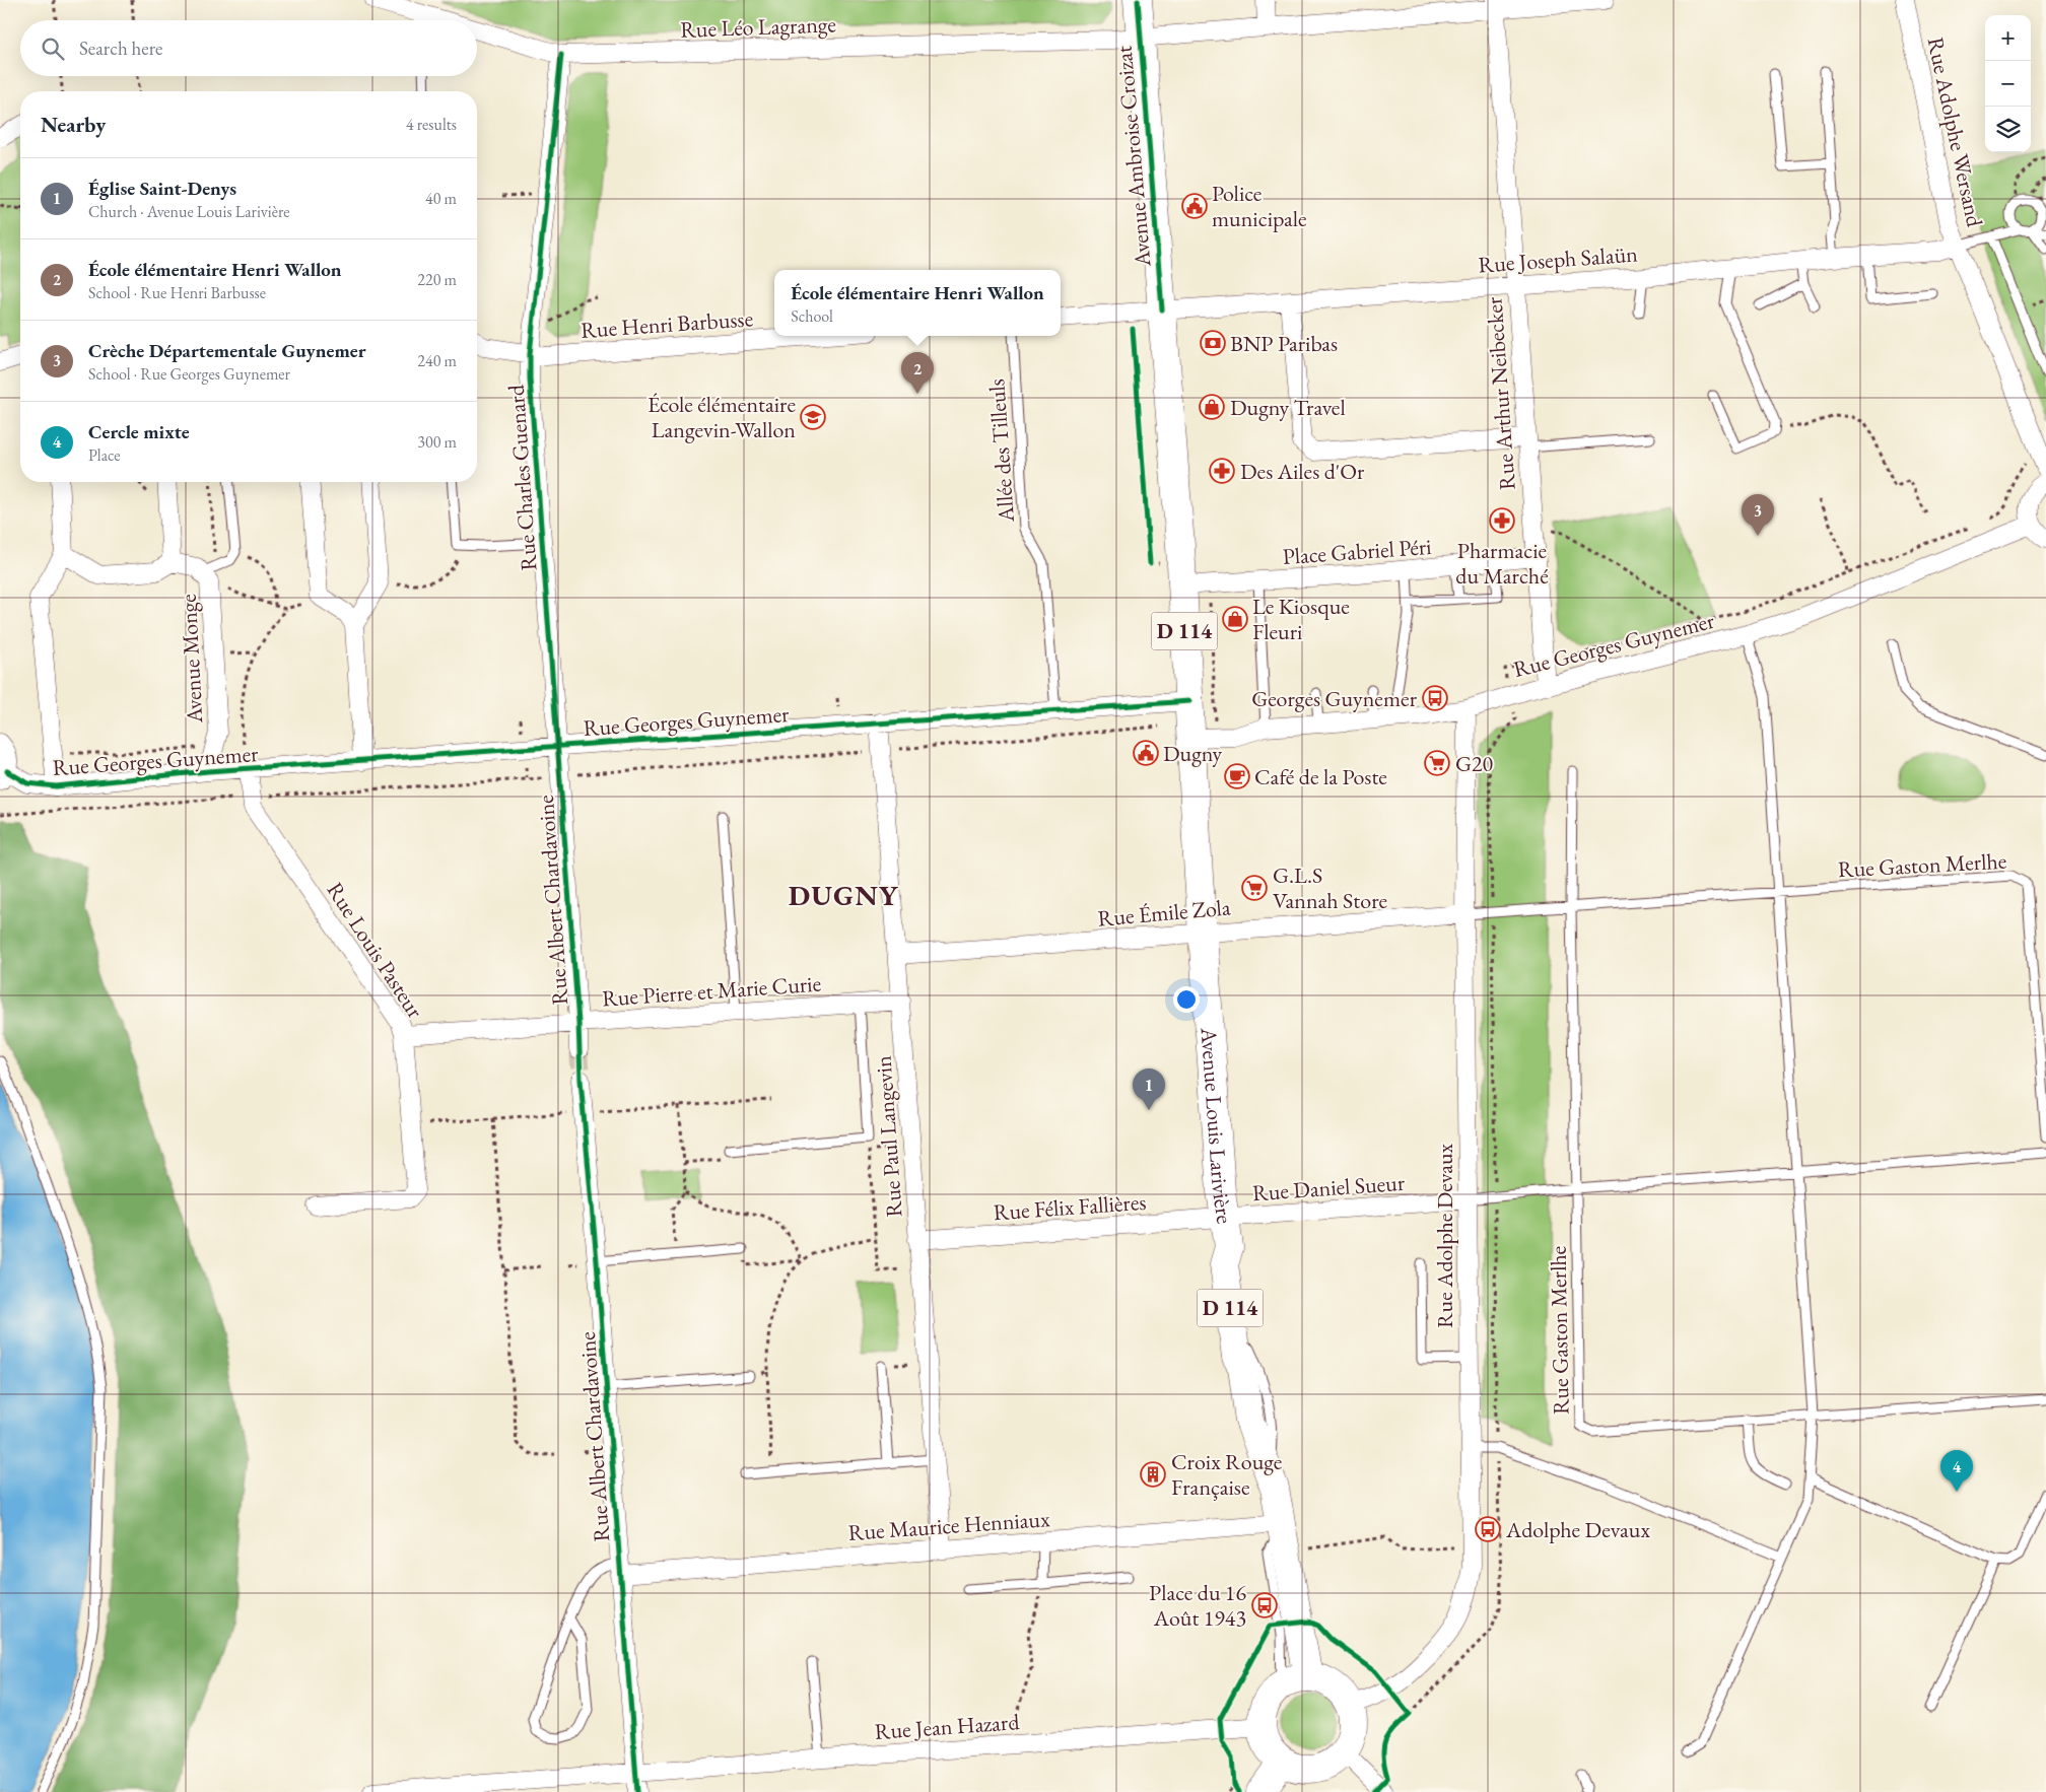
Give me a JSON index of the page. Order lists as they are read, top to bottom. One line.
{"streets":{"main road":["Avenue Ambroise Croizat","D 114","Avenue Louis Larivière"],"street":["Rue Léo Lagrange","Rue Adolphe Wersand","Rue Joseph Salaün","Rue Henri Barbusse","Rue Arthur Neibecker","Rue Charles Guenard","Place Gabriel Péri","Rue Georges Guynemer","Avenue Monge","Rue Albert Chardavoine","Rue Émile Zola","Rue Louis Pasteur","Rue Pierre et Marie Curie","Rue Paul Langevin","Rue Daniel Sueur","Rue Félix Fallières","Rue Adolphe Devaux","Rue Maurice Henniaux","Rue Jean Hazard"],"lane":["Allée des Tilleuls","Rue Gaston Merlhe"]},"crossings":[["Rue Léo Lagrange","Avenue Ambroise Croizat"],["Rue Léo Lagrange","Rue Arthur Neibecker"],["Rue Léo Lagrange","Rue Charles Guenard"],["Rue Adolphe Wersand","Rue Joseph Salaün"],["Avenue Ambroise Croizat","Rue Joseph Salaün"],["Avenue Ambroise Croizat","Place Gabriel Péri"],["Avenue Ambroise Croizat","Rue Georges Guynemer"],["Avenue Ambroise Croizat","Avenue Louis Larivière"],["Rue Joseph Salaün","Rue Arthur Neibecker"],["Rue Henri Barbusse","Rue Charles Guenard"],["Rue Arthur Neibecker","Place Gabriel Péri"],["Rue Arthur Neibecker","Rue Georges Guynemer"],["Allée des Tilleuls","Rue Georges Guynemer"],["Rue Charles Guenard","Rue Georges Guynemer"],["Rue Charles Guenard","Rue Albert Chardavoine"],["Rue Georges Guynemer","Avenue Monge"],["Rue Georges Guynemer","Rue Albert Chardavoine"],["Rue Georges Guynemer","Rue Louis Pasteur"],["Rue Georges Guynemer","Avenue Louis Larivière"],["Rue Georges Guynemer","Rue Paul Langevin"],["Rue Georges Guynemer","Rue Adolphe Devaux"],["Rue Gaston Merlhe","Rue Émile Zola"],["Rue Gaston Merlhe","Rue Adolphe Devaux"],["Rue Albert Chardavoine","Rue Pierre et Marie Curie"],["Rue Albert Chardavoine","Rue Maurice Henniaux"],["Rue Albert Chardavoine","Rue Jean Hazard"],["Rue Émile Zola","Avenue Louis Larivière"],["Rue Émile Zola","Rue Paul Langevin"],["Rue Émile Zola","Rue Adolphe Devaux"],["Rue Louis Pasteur","Rue Pierre et Marie Curie"],["Rue Pierre et Marie Curie","Rue Paul Langevin"],["Avenue Louis Larivière","Rue Daniel Sueur"],["Avenue Louis Larivière","Rue Félix Fallières"],["Avenue Louis Larivière","Rue Adolphe Devaux"],["Avenue Louis Larivière","Rue Maurice Henniaux"],["Avenue Louis Larivière","Rue Jean Hazard"],["Rue Paul Langevin","Rue Félix Fallières"],["Rue Paul Langevin","Rue Maurice Henniaux"],["Rue Daniel Sueur","Rue Félix Fallières"],["Rue Daniel Sueur","Rue Adolphe Devaux"],["Rue Adolphe Devaux","Rue Jean Hazard"]],"districts":["DUGNY"],"places":{"public building":["Police municipale","Dugny"],"bank":["BNP Paribas"],"shop":["Dugny Travel","Le Kiosque Fleuri"],"school or university":["École élémentaire Langevin-Wallon"],"pharmacy":["Des Ailes d'Or","Pharmacie du Marché"],"bus stop":["Georges Guynemer","Adolphe Devaux","Place du 16 Août 1943"],"supermarket":["G20","G.L.S Vannah Store"],"cafe":["Café de la Poste"],"building":["Croix Rouge Française"]},"page":{"map_buttons":["+","−"],"search":"Search here","heading":["Nearby","4 results"],"list":[{"mark":"1","name":"Église Saint-Denys","note":"Church · Avenue Louis Larivière","value":"40 m"},{"mark":"2","name":"École élémentaire Henri Wallon","note":"School · Rue Henri Barbusse","value":"220 m"},{"mark":"3","name":"Crèche Départementale Guynemer","note":"School · Rue Georges Guynemer","value":"240 m"},{"mark":"4","name":"Cercle mixte","note":"Place","value":"300 m"}],"popup":["École élémentaire Henri Wallon","School"],"pins":["2","3","1","4"]}}
